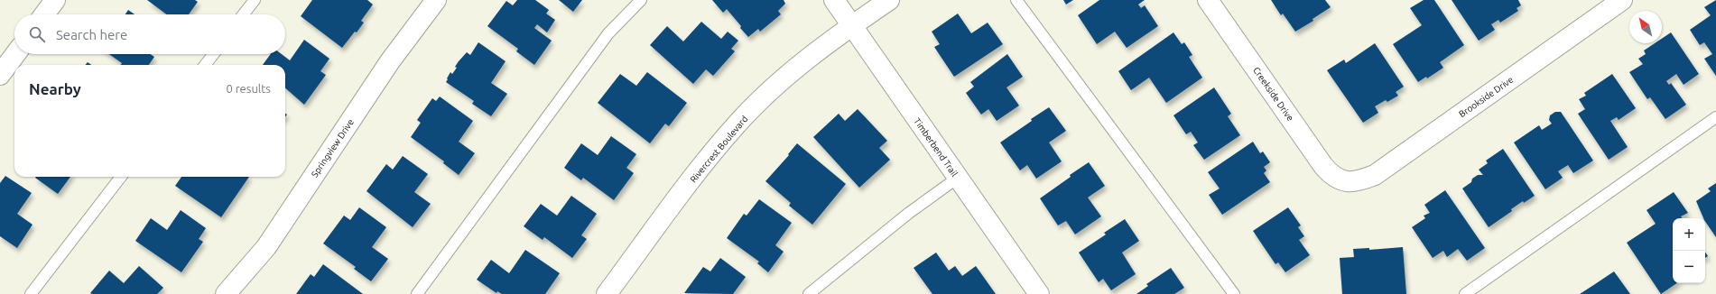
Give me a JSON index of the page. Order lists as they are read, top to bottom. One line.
{"streets":{"street":["Creekside Drive","Brookside Drive","Timberbend Trail","Springview Drive","Rivercrest Boulevard"]},"crossings":[["Creekside Drive","Brookside Drive"],["Timberbend Trail","Rivercrest Boulevard"]],"north":"top left","page":{"search":"Search here","heading":["Nearby","0 results"],"map_buttons":["+","−"]}}
